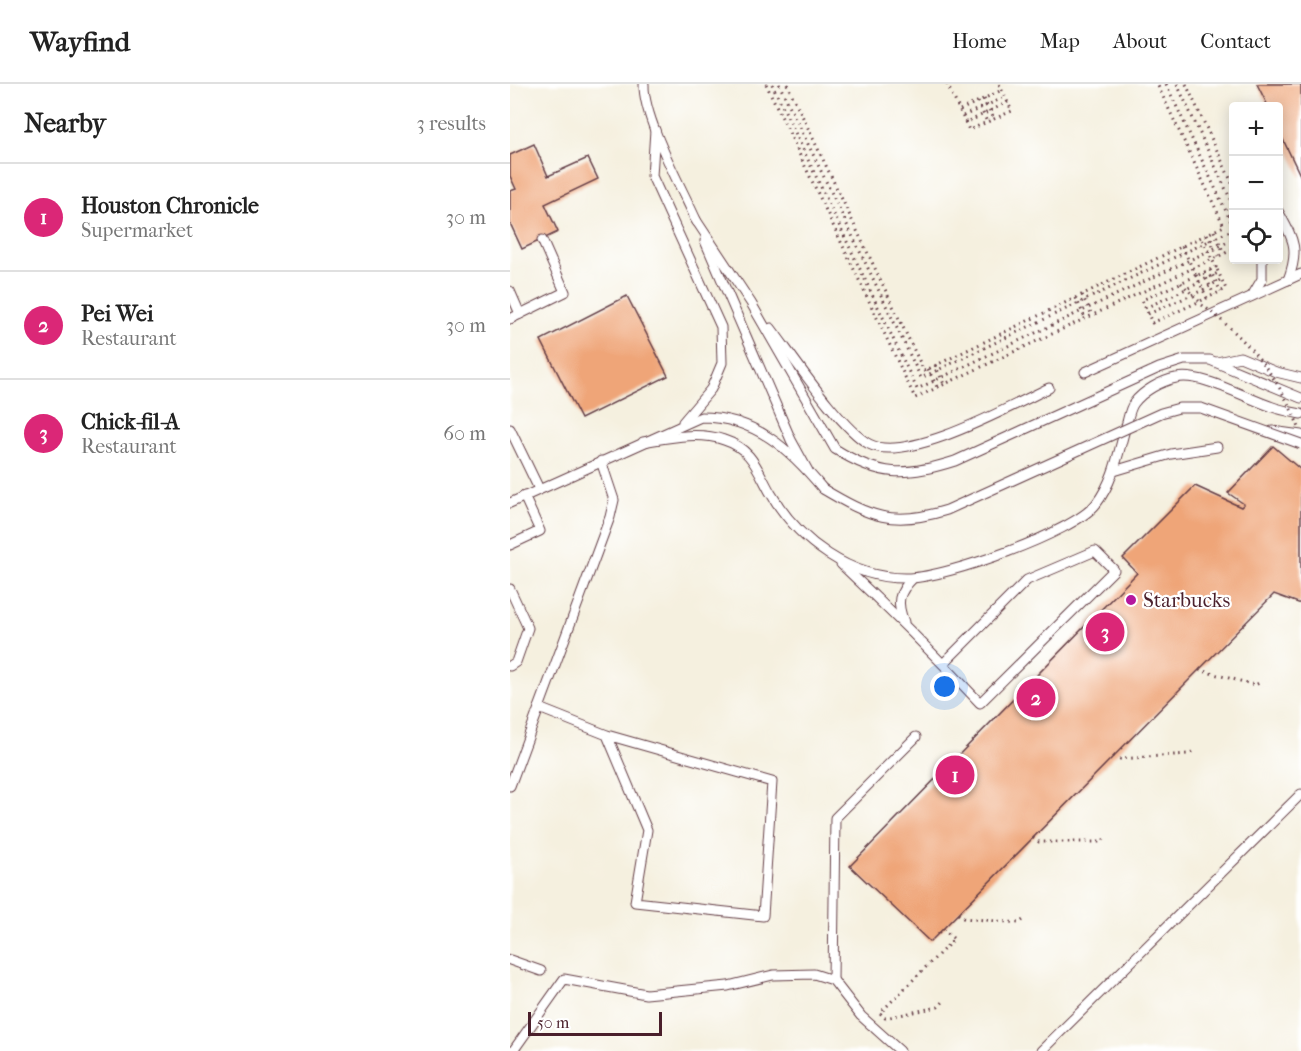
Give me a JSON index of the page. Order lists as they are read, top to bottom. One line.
{"places":["Starbucks"],"scale_bar":"50 m","page":{"header":"Wayfind","nav":["Home","Map","About","Contact"],"heading":["Nearby","3 results"],"map_buttons":["+","−"],"list":[{"mark":"1","name":"Houston Chronicle","note":"Supermarket","value":"30 m"},{"mark":"2","name":"Pei Wei","note":"Restaurant","value":"30 m"},{"mark":"3","name":"Chick-fil-A","note":"Restaurant","value":"60 m"}],"pins":["3","2","1"],"scale":"50 m"}}
